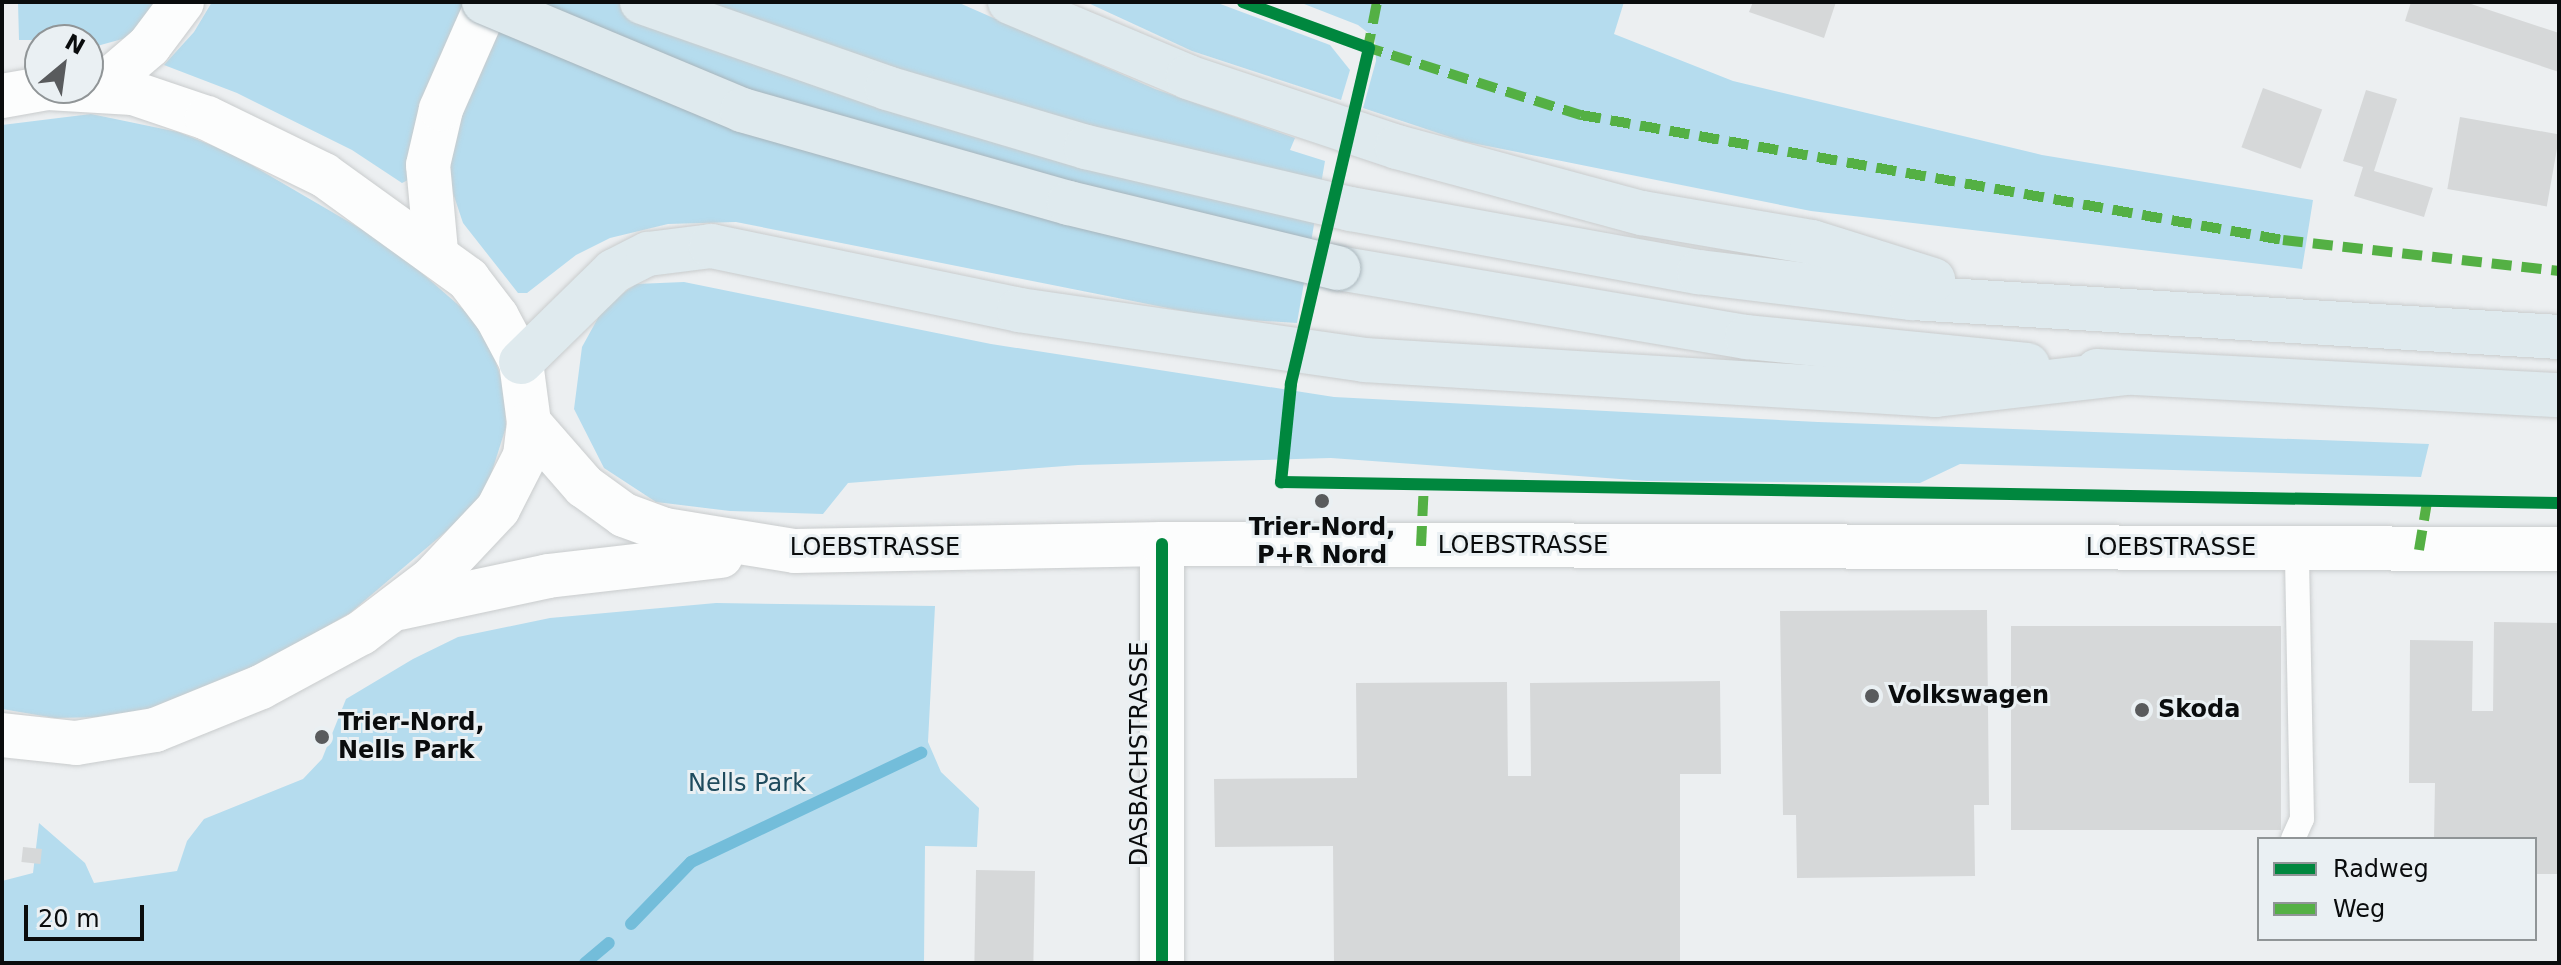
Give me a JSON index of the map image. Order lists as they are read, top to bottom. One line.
{"streets":{"main road":["LOEBSTRASSE","DASBACHSTRASSE"]},"crossings":[["LOEBSTRASSE","DASBACHSTRASSE"]],"parks":["Nells Park"],"places":["Trier-Nord, P+R Nord","Volkswagen","Skoda","Trier-Nord, Nells Park"],"legend":["Radweg","Weg"],"scale_bar":"20 m","north":"top right"}
